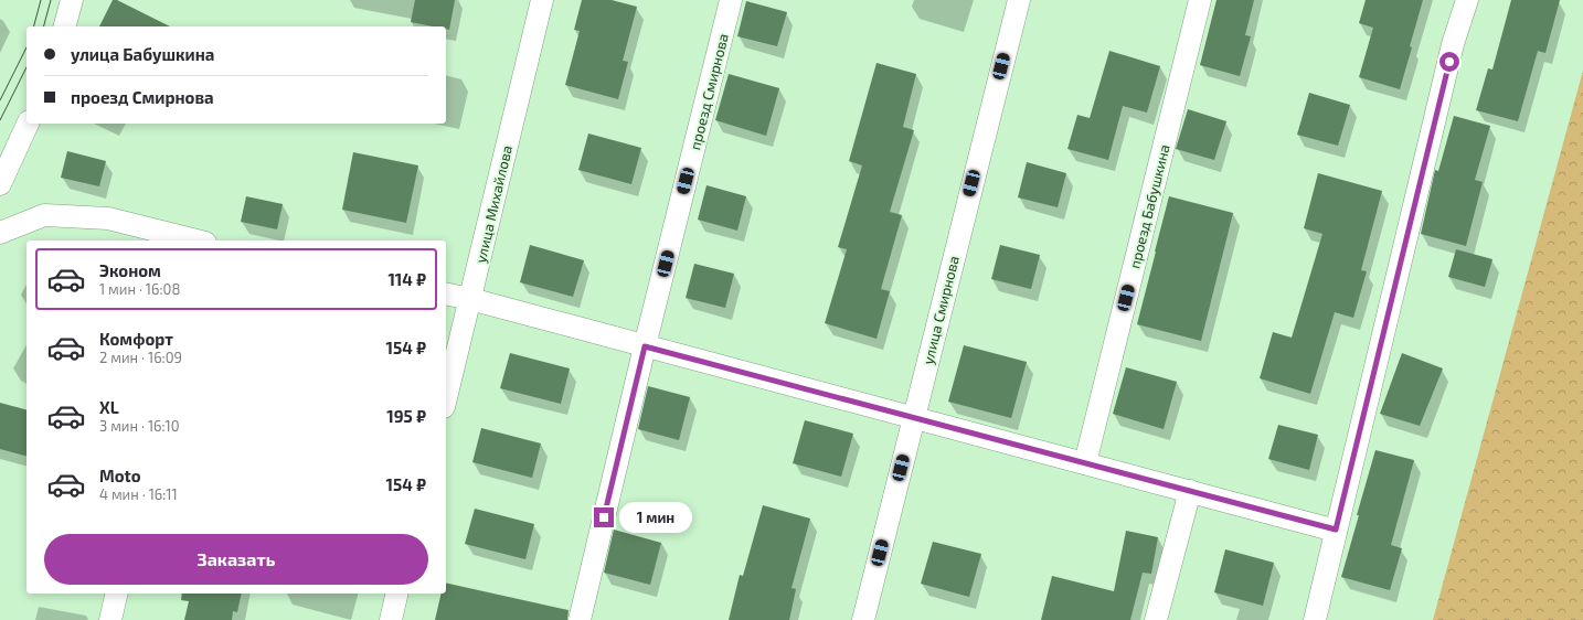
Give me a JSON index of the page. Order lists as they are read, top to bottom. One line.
{"streets":{"street":["проезд Смирнова","улица Михайлова","проезд Бабушкина","улица Смирнова"]},"page":{"banner":["улица Бабушкина","проезд Смирнова"],"list":[{"name":"Эконом","note":"1 мин · 16:08","value":"114 ₽"},{"name":"Комфорт","note":"2 мин · 16:09","value":"154 ₽"},{"name":"XL","note":"3 мин · 16:10","value":"195 ₽"},{"name":"Moto","note":"4 мин · 16:11","value":"154 ₽"}],"bubble":"1 мин","buttons":"Заказать"}}
